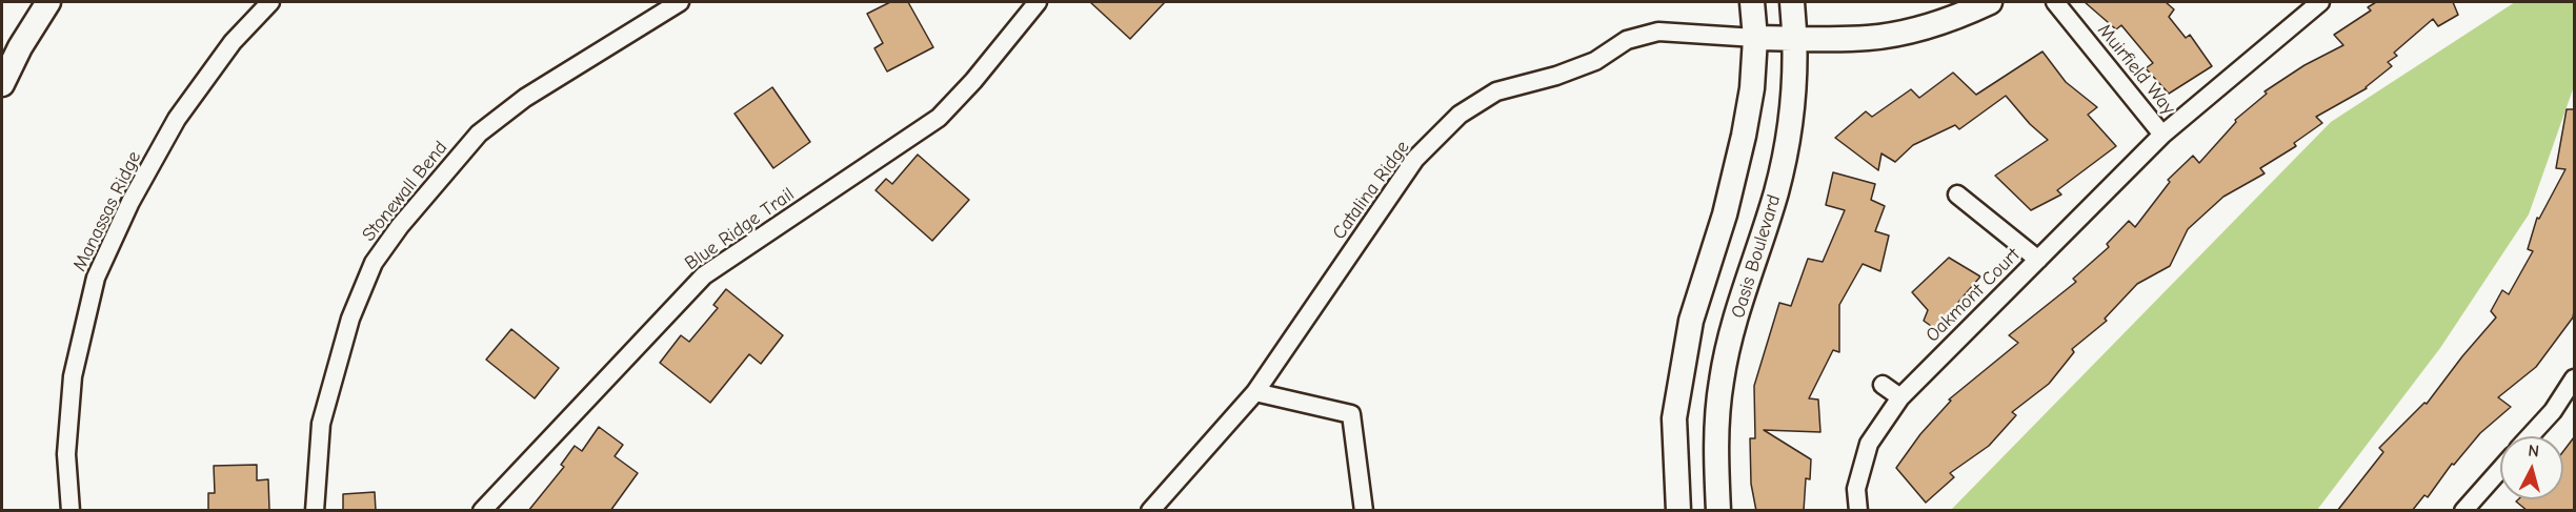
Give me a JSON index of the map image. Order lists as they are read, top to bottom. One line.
{"streets":{"street":["Muirfield Way","Catalina Ridge","Stonewall Bend","Manassas Ridge","Blue Ridge Trail","Oasis Boulevard","Oakmont Court"]},"crossings":[["Muirfield Way","Oakmont Court"]],"north":"top"}
